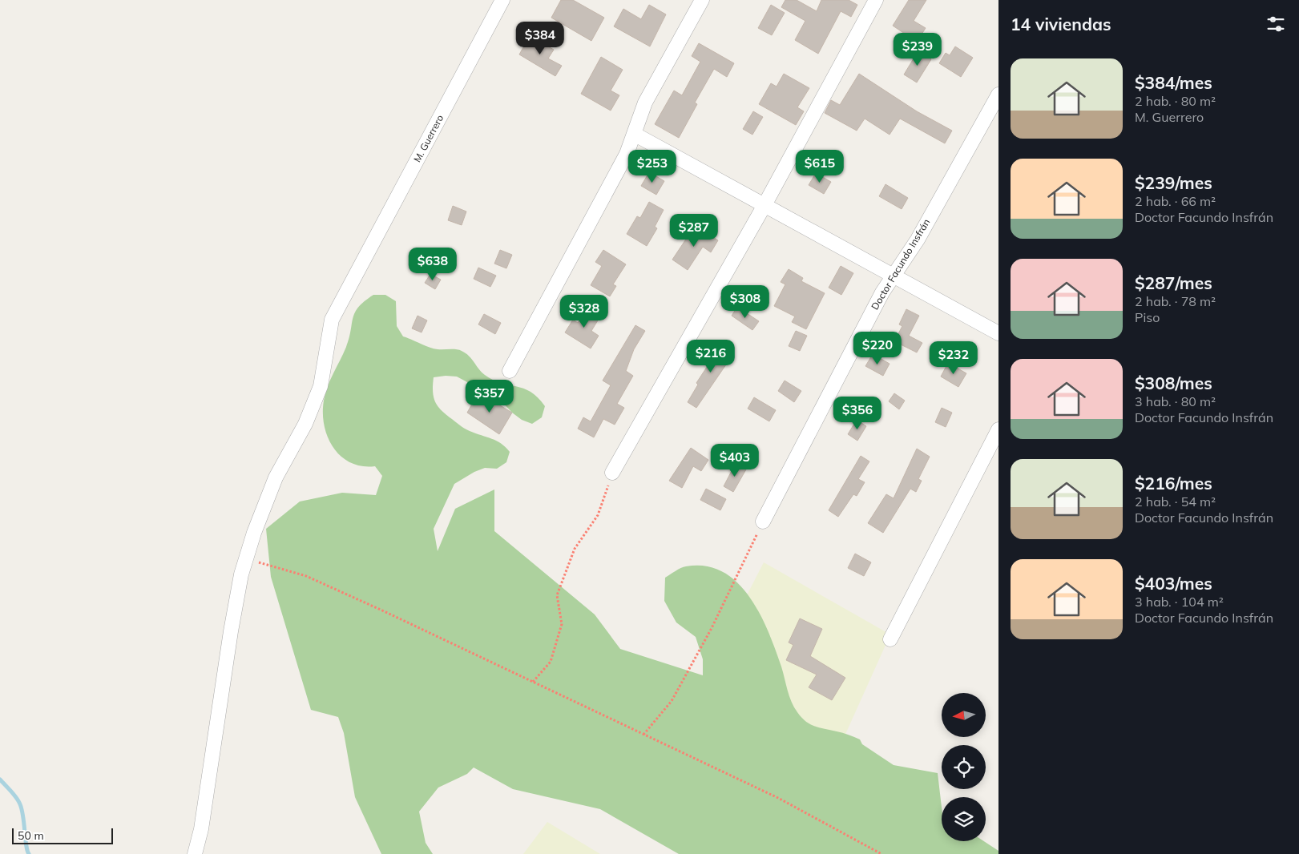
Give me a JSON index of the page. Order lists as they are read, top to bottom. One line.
{"streets":{"street":["M. Guerrero","Doctor Facundo Insfrán"]},"scale_bar":"50 m","north":"left","page":{"heading":"14 viviendas","price":["$384","$239","$253","$615","$287","$638","$308","$328","$220","$216","$232","$357","$356","$403"],"list":[{"name":"$384/mes","note":"2 hab. · 80 m² · M. Guerrero"},{"name":"$239/mes","note":"2 hab. · 66 m² · Doctor Facundo Insfrán"},{"name":"$287/mes","note":"2 hab. · 78 m² · Piso"},{"name":"$308/mes","note":"3 hab. · 80 m² · Doctor Facundo Insfrán"},{"name":"$216/mes","note":"2 hab. · 54 m² · Doctor Facundo Insfrán"},{"name":"$403/mes","note":"3 hab. · 104 m² · Doctor Facundo Insfrán"}],"scale":"50 m"}}
